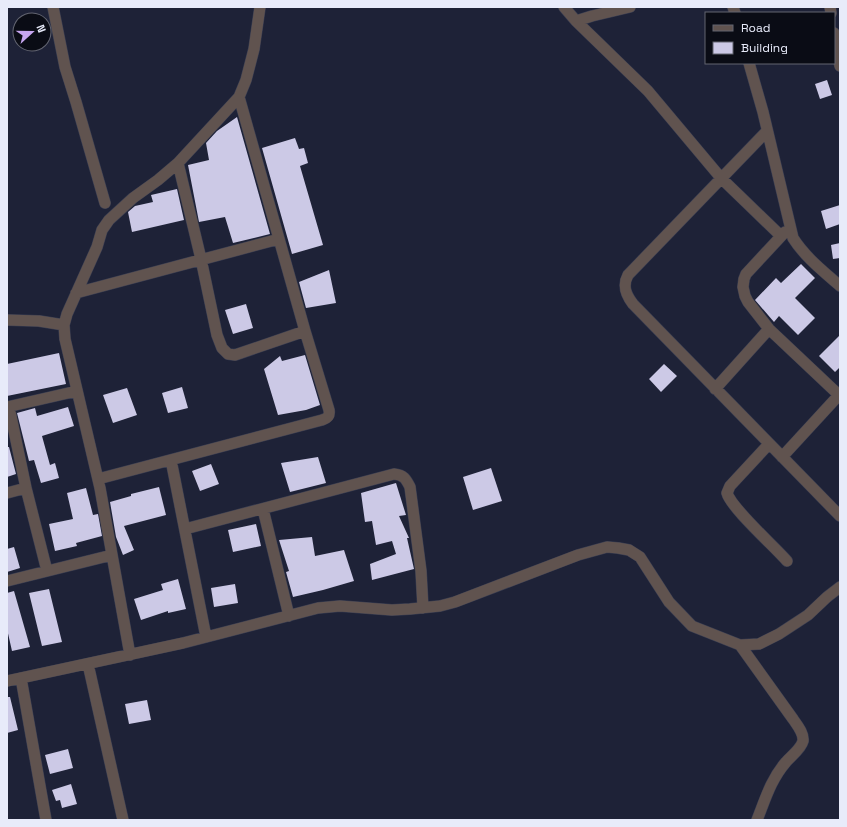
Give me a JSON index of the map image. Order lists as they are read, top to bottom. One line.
{"legend":["Road","Building"],"north":"right"}
